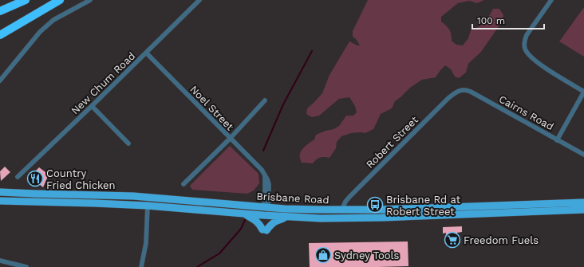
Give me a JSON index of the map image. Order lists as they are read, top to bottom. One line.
{"streets":{"main road":["Brisbane Road"],"street":["New Chum Road","Noel Street","Cairns Road","Robert Street"]},"crossings":[["New Chum Road","Noel Street"],["Noel Street","Brisbane Road"],["Cairns Road","Robert Street"],["Robert Street","Brisbane Road"]],"places":{"restaurant":["Country Fried Chicken"],"bus stop":["Brisbane Rd at Robert Street"],"supermarket":["Freedom Fuels"],"shop":["Sydney Tools"]},"scale_bar":"100 m"}
